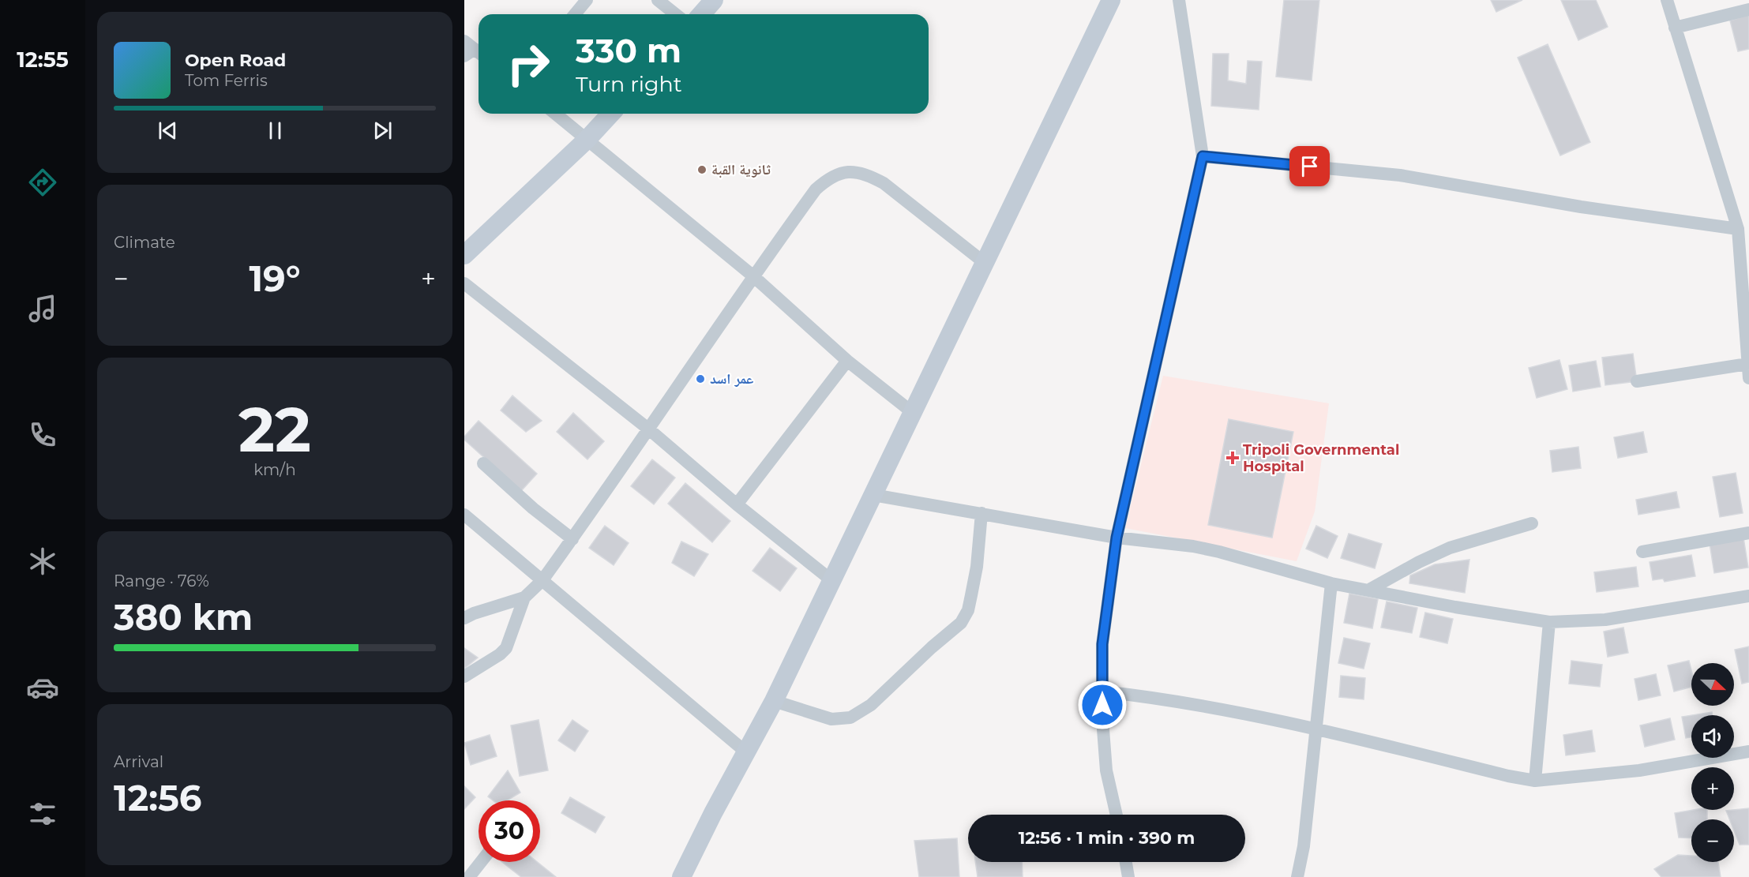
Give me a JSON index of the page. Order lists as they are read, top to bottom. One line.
{"places":{"other":["ثانوية القبة","عمر اسد"],"health":["Tripoli Governmental Hospital"]},"north":"right","page":{"tabs":"12:55","turn":["330 m","Turn right"],"song":["Open Road","Tom Ferris"],"tile":["Climate",["22","km/h"],["Range · 76%","380 km"],["Arrival","12:56"]],"heat":["−","19°","+"],"map_buttons":["+","−"],"limit":"30","trip":"12:56 · 1 min · 390 m"}}
